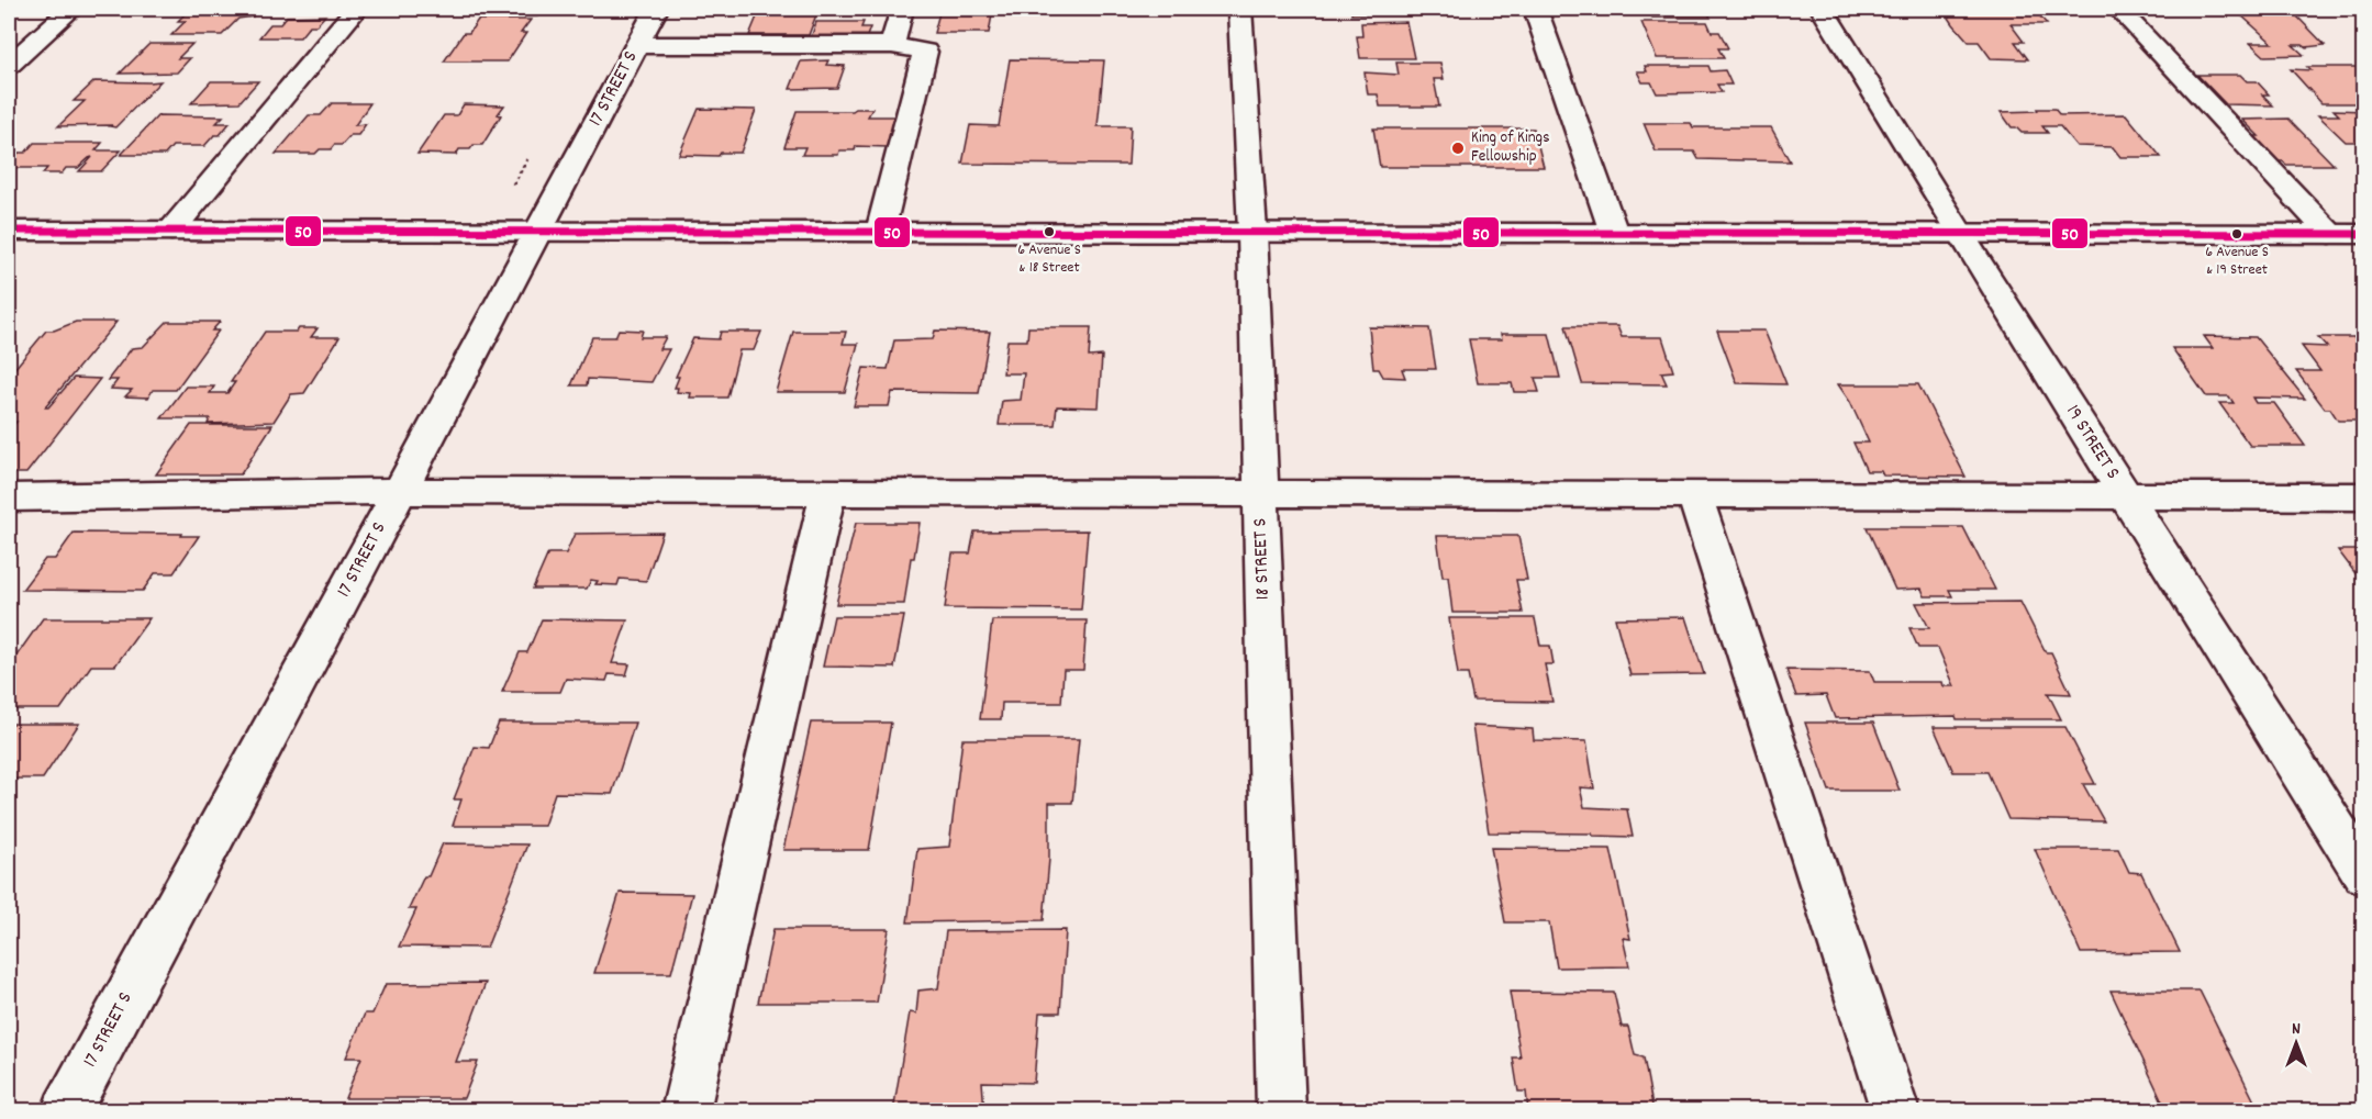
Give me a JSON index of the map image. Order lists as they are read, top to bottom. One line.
{"streets":{"street":["17 STREET S","19 STREET S","18 STREET S"]},"places":["King of Kings Fellowship","6 Avenue S & 18 Street","6 Avenue S & 19 Street"],"lines":["transit line 50"],"north":"top"}
